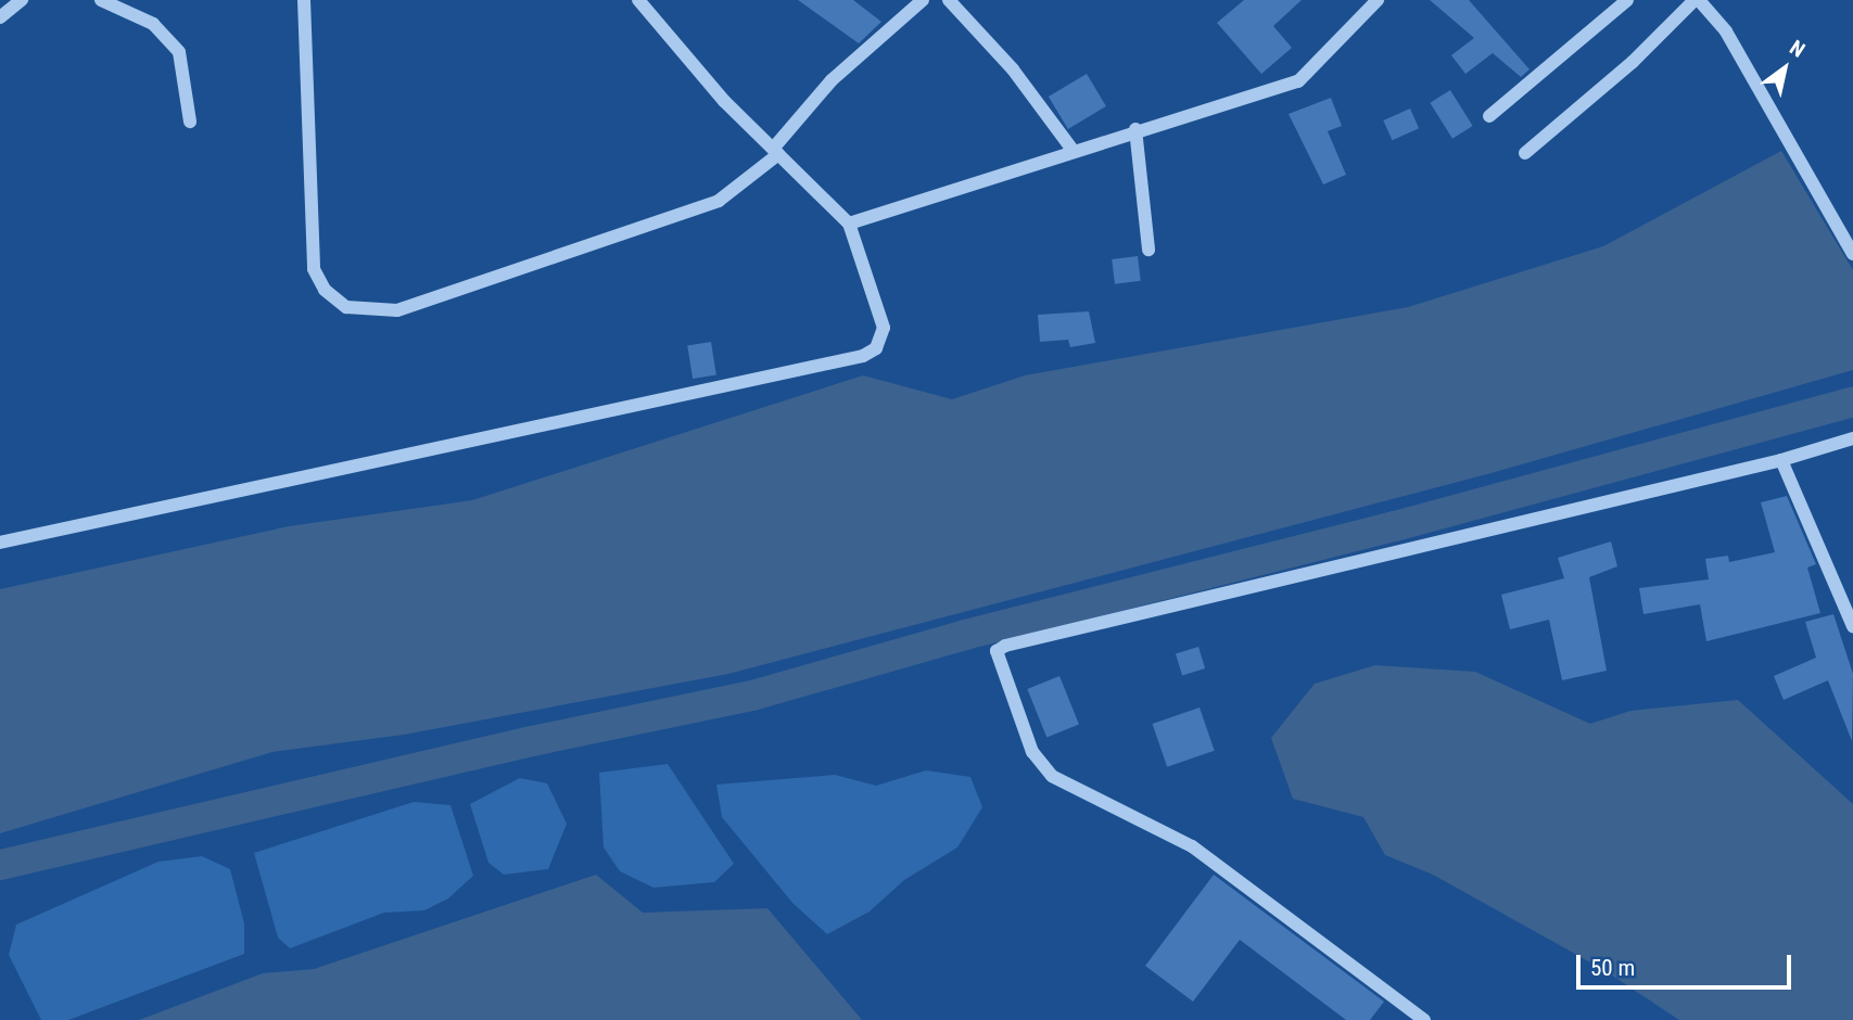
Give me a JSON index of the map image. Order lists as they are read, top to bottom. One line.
{"scale_bar":"50 m","north":"top right"}
